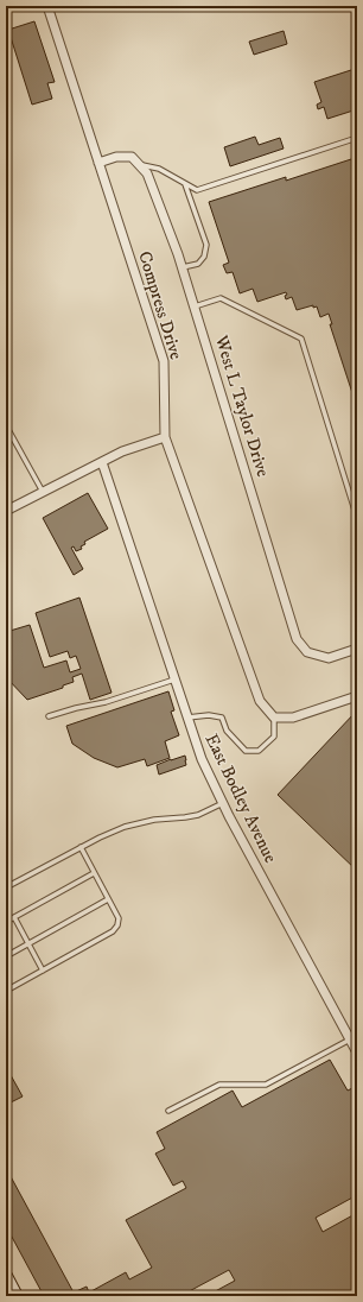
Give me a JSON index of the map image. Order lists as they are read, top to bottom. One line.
{"streets":{"street":["Compress Drive","West L Taylor Drive","East Bodley Avenue"]}}
